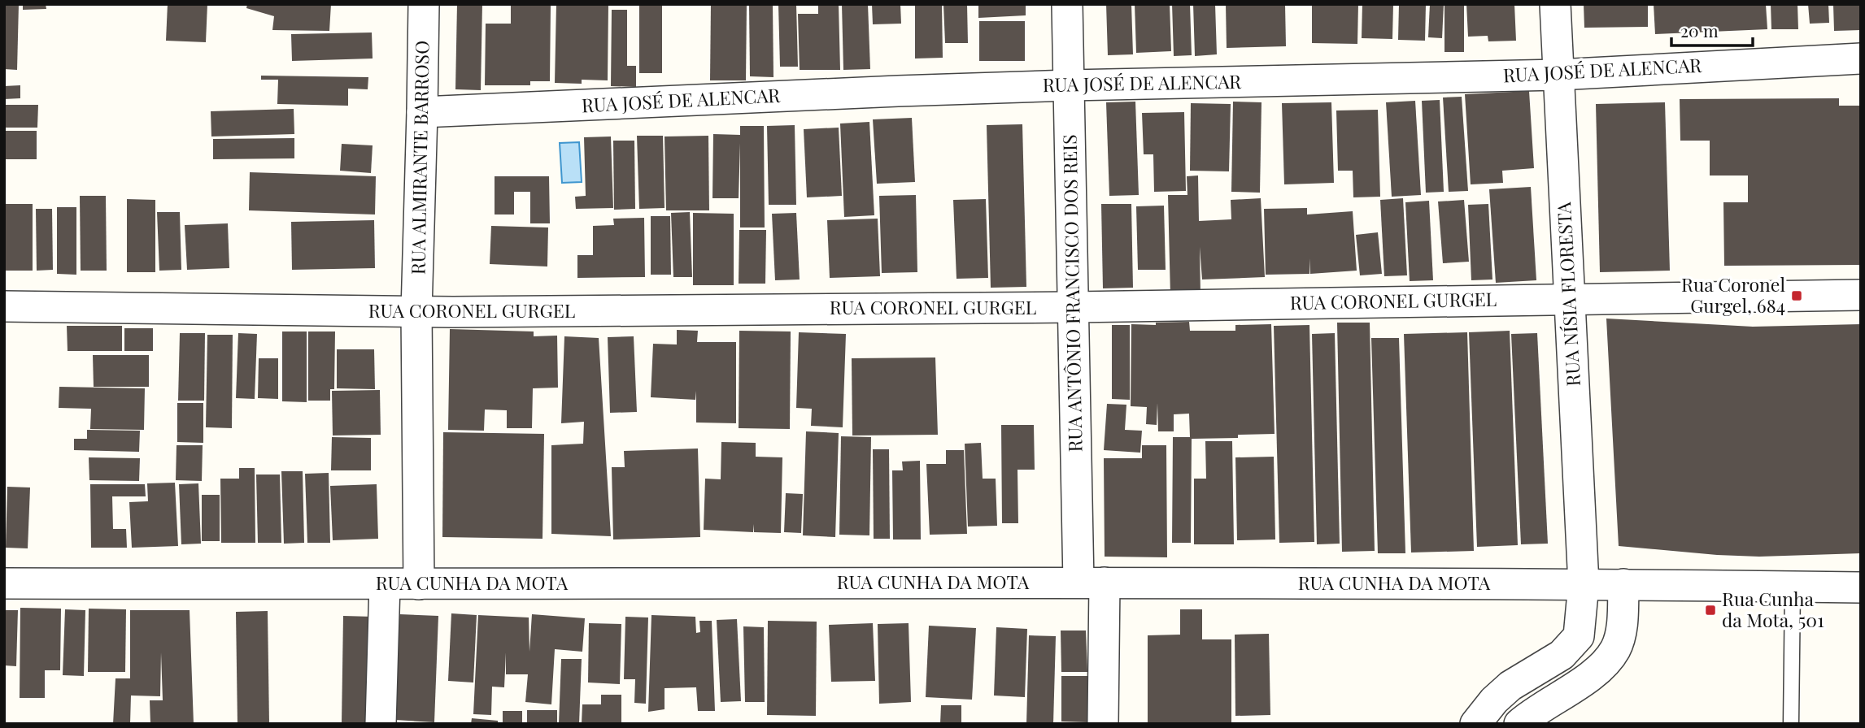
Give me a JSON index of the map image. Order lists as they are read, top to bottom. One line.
{"streets":{"street":["RUA JOSÉ DE ALENCAR","RUA ALMIRANTE BARROSO","RUA ANTÔNIO FRANCISCO DOS REIS","RUA NÍSIA FLORESTA","RUA CORONEL GURGEL","RUA CUNHA DA MOTA"]},"crossings":[["RUA JOSÉ DE ALENCAR","RUA ALMIRANTE BARROSO"],["RUA JOSÉ DE ALENCAR","RUA ANTÔNIO FRANCISCO DOS REIS"],["RUA JOSÉ DE ALENCAR","RUA NÍSIA FLORESTA"],["RUA ALMIRANTE BARROSO","RUA CORONEL GURGEL"],["RUA ALMIRANTE BARROSO","RUA CUNHA DA MOTA"],["RUA ANTÔNIO FRANCISCO DOS REIS","RUA CORONEL GURGEL"],["RUA ANTÔNIO FRANCISCO DOS REIS","RUA CUNHA DA MOTA"],["RUA NÍSIA FLORESTA","RUA CORONEL GURGEL"],["RUA NÍSIA FLORESTA","RUA CUNHA DA MOTA"]],"places":{"transit":["Rua Coronel Gurgel, 684","Rua Cunha da Mota, 501"]},"scale_bar":"20 m"}
